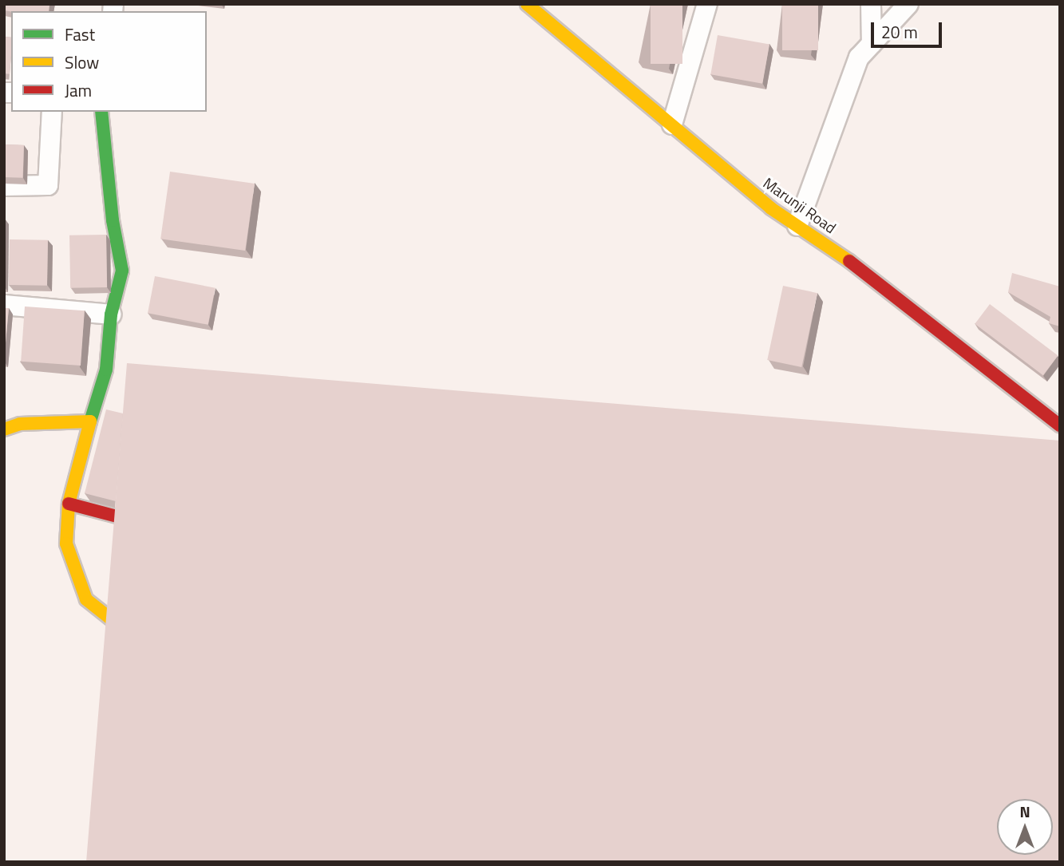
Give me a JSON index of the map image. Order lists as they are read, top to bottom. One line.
{"streets":{"street":["Marunji Road"]},"legend":["Fast","Slow","Jam"],"scale_bar":"20 m","north":"top"}
